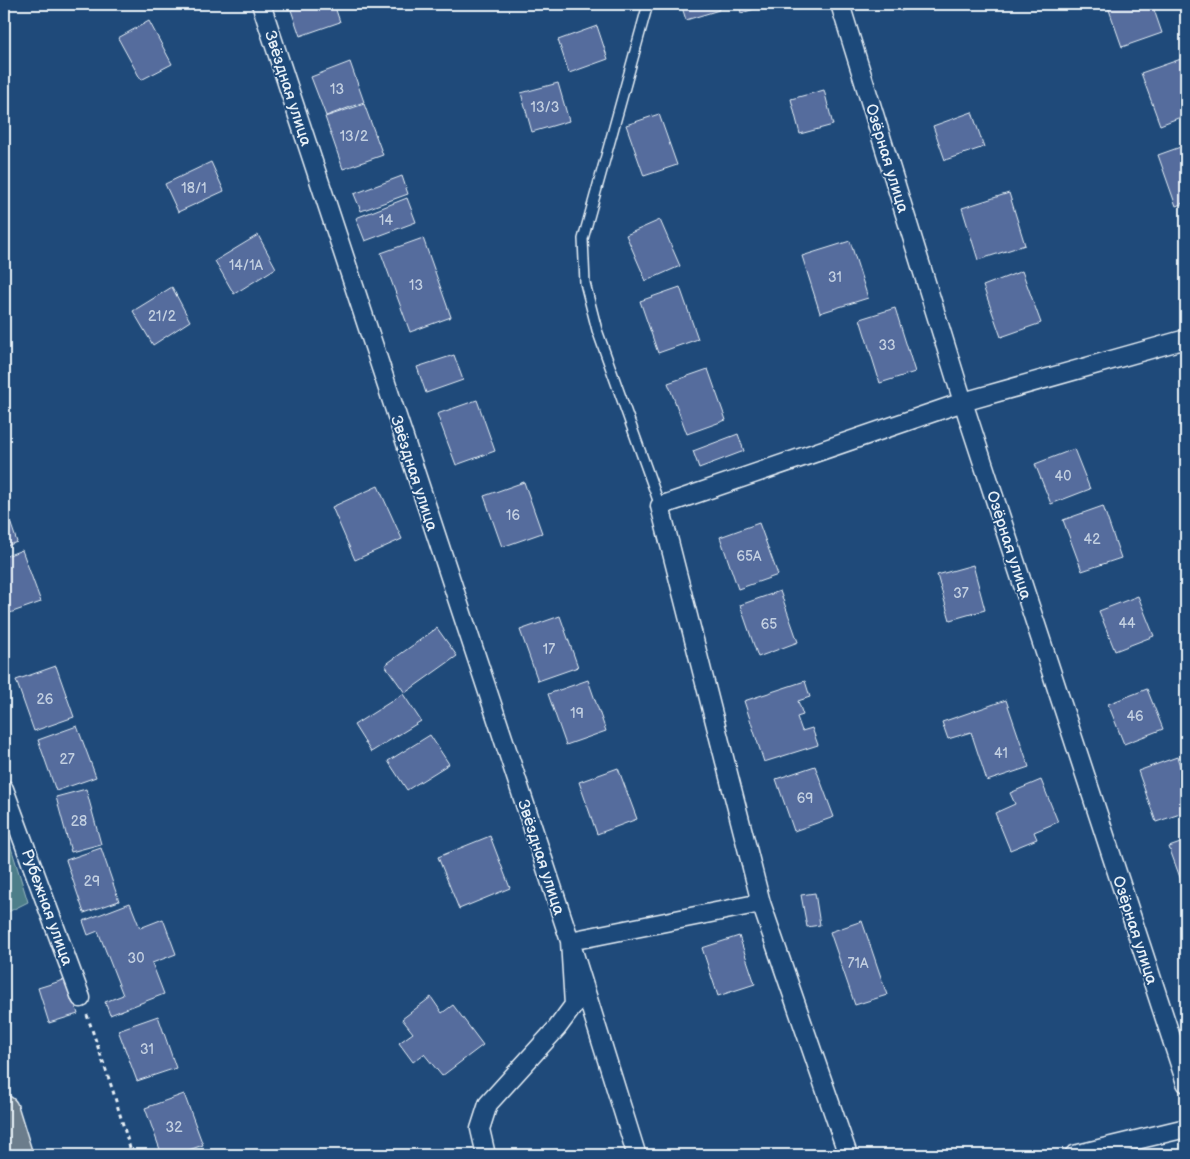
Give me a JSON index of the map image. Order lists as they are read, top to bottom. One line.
{"streets":{"street":["Звёздная улица","Озёрная улица","Рубежная улица"]},"house_numbers":["13","13/3","13/2","18/1","14","14/1А","31","13","21/2","33","40","16","42","65А","37","44","65","17","26","19","46","41","27","69","28","29","30","71А","31","32"]}
